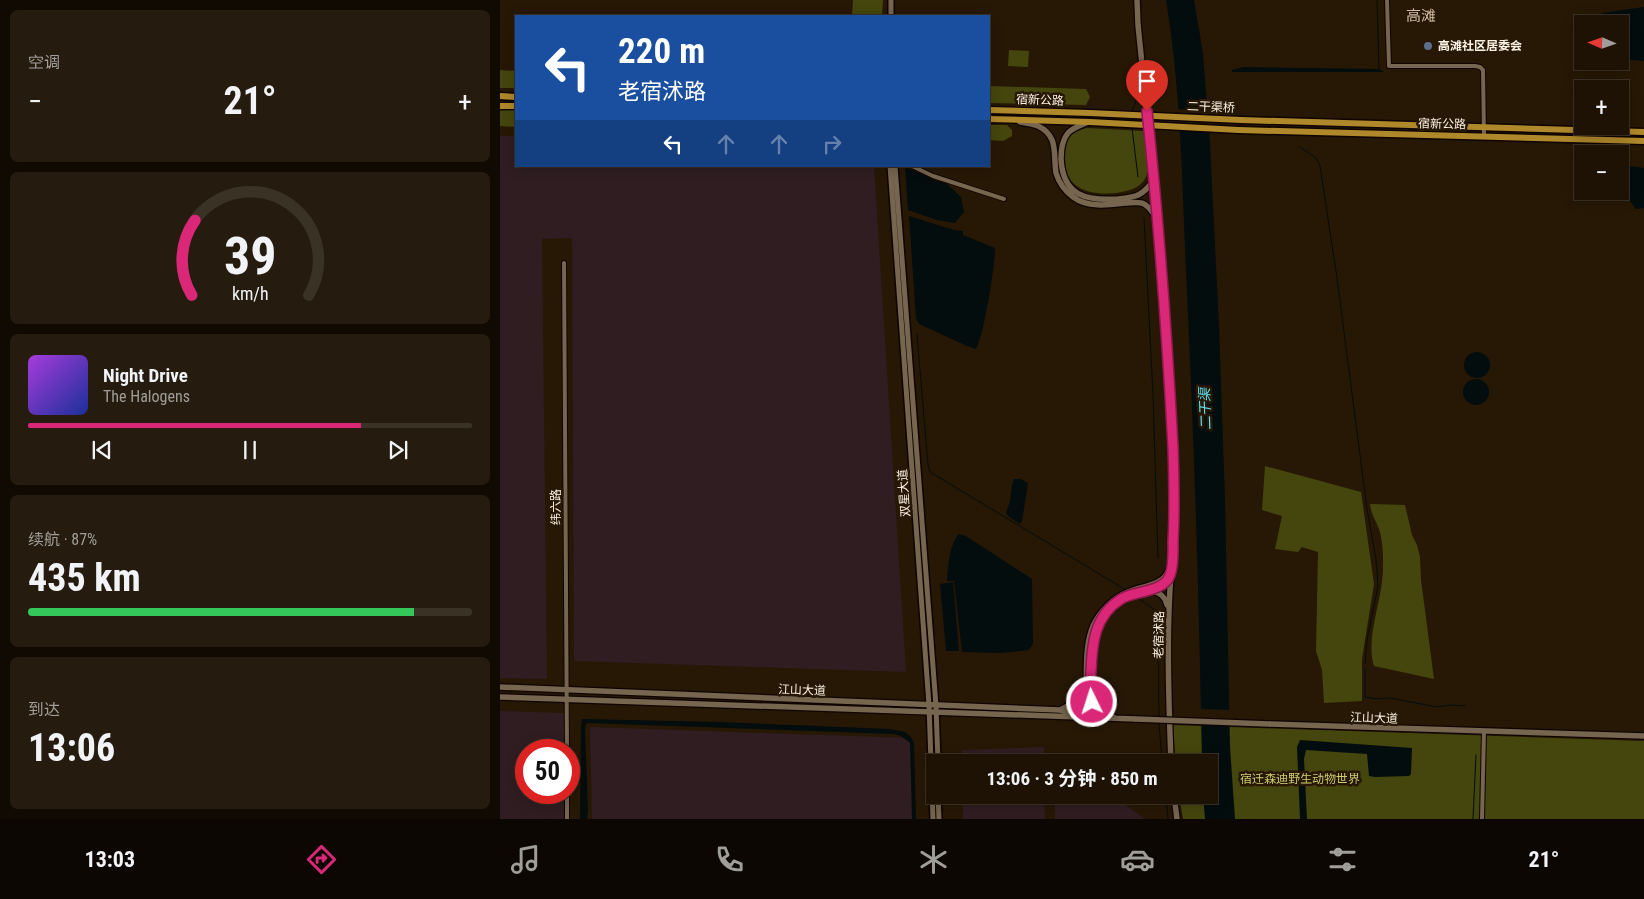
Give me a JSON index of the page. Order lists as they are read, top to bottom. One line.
{"streets":{"highway":["宿新公路","二干渠桥"],"main road":["老宿沭路","江山大道"],"street":["双星大道","纬六路"]},"crossings":[["宿新公路","二干渠桥"],["双星大道","江山大道"],["纬六路","江山大道"]],"districts":["高滩"],"water":["二干渠"],"parks":["宿迁森迪野生动物世界"],"places":["高滩社区居委会"],"north":"left","page":{"tile":["空调",["续航 · 87%","435 km"],["到达","13:06"]],"map_buttons":["+","−"],"turn":["220 m","老宿沭路"],"heat":["−","21°","+"],"song":["Night Drive","The Halogens"],"limit":"50","trip":"13:06 · 3 分钟 · 850 m","tabs":["13:03","21°"],"gauge":["39","km/h"]}}
